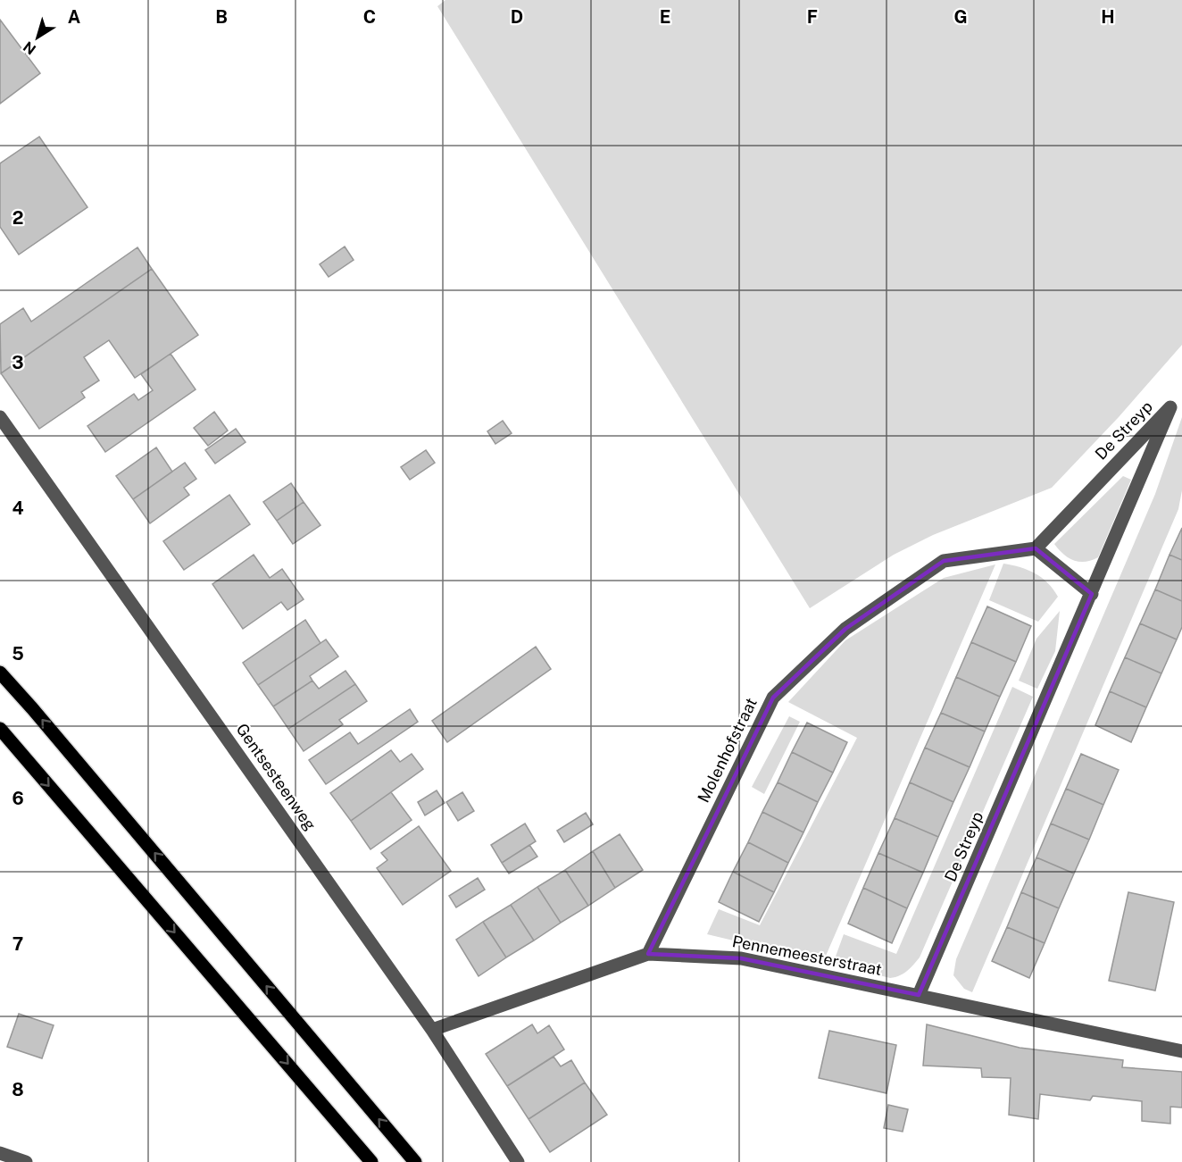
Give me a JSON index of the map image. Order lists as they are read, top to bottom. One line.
{"streets":{"street":["De Streyp","Molenhofstraat","Gentsesteenweg","Pennemeesterstraat"]},"crossings":[["De Streyp","Molenhofstraat"],["De Streyp","Pennemeesterstraat"],["Molenhofstraat","Pennemeesterstraat"],["Gentsesteenweg","Pennemeesterstraat"]],"north":"bottom left","grid":{"columns":["A","B","C","D","E","F","G","H"],"rows":["2","3","4","5","6","7","8"]}}
